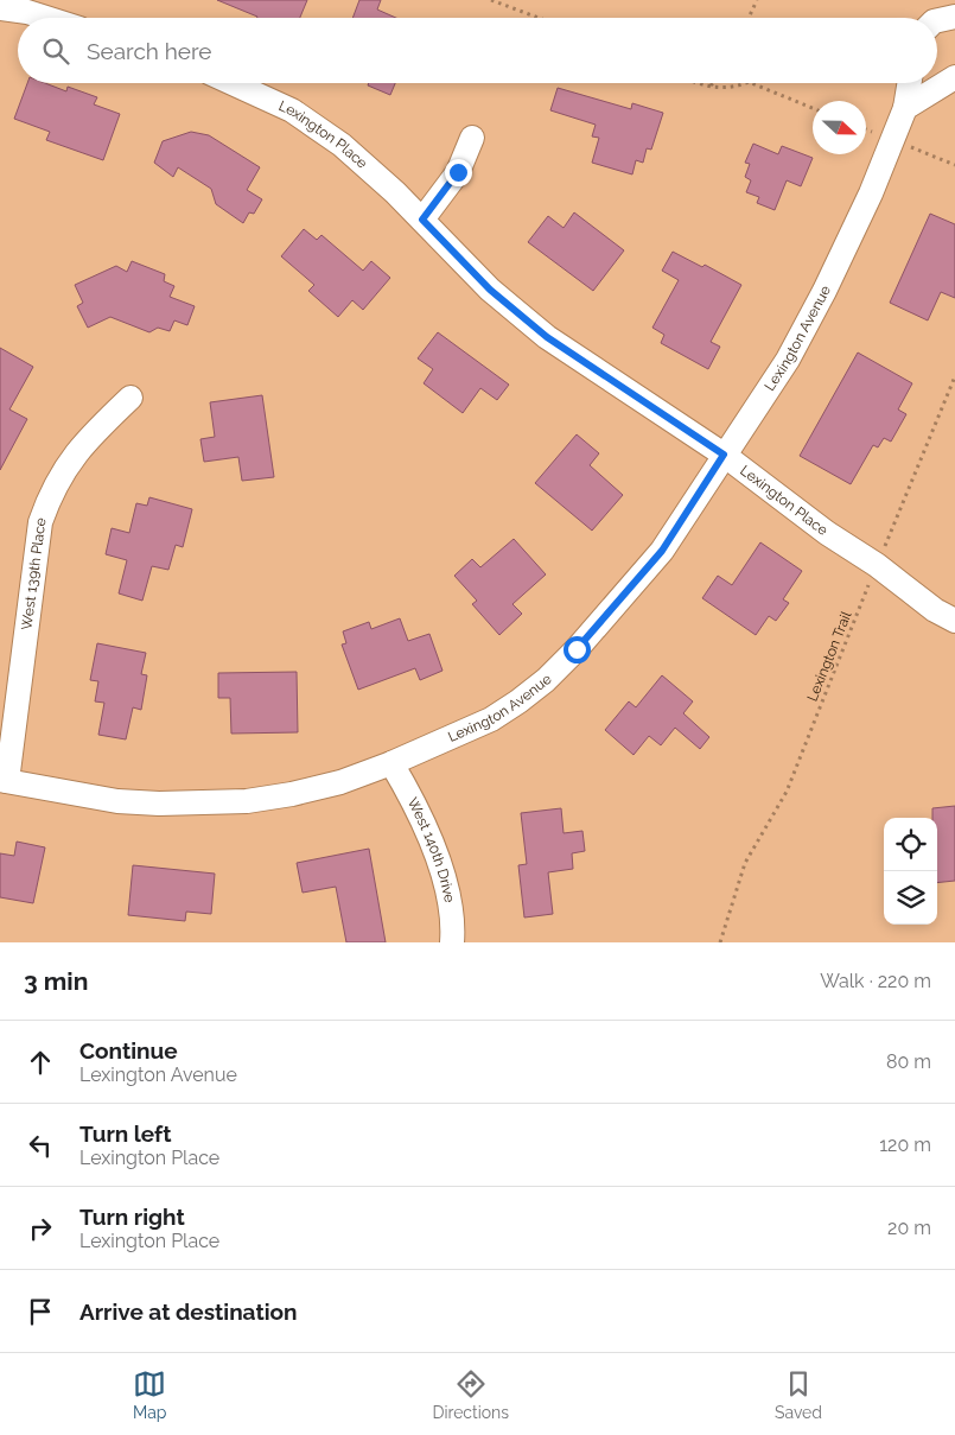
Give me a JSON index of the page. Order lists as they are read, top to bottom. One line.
{"streets":{"street":["Lexington Place","Lexington Avenue","West 139th Place","West 140th Drive"],"path":["Lexington Trail"]},"crossings":[["Lexington Place","Lexington Avenue"],["Lexington Place","Lexington Trail"],["Lexington Avenue","West 139th Place"],["Lexington Avenue","West 140th Drive"]],"north":"right","page":{"search":"Search here","heading":["3 min","Walk · 220 m"],"list":[["Continue","Lexington Avenue","80 m"],["Turn left","Lexington Place","120 m"],["Turn right","Lexington Place","20 m"],"Arrive at destination"],"nav":["Map","Directions","Saved"]}}
